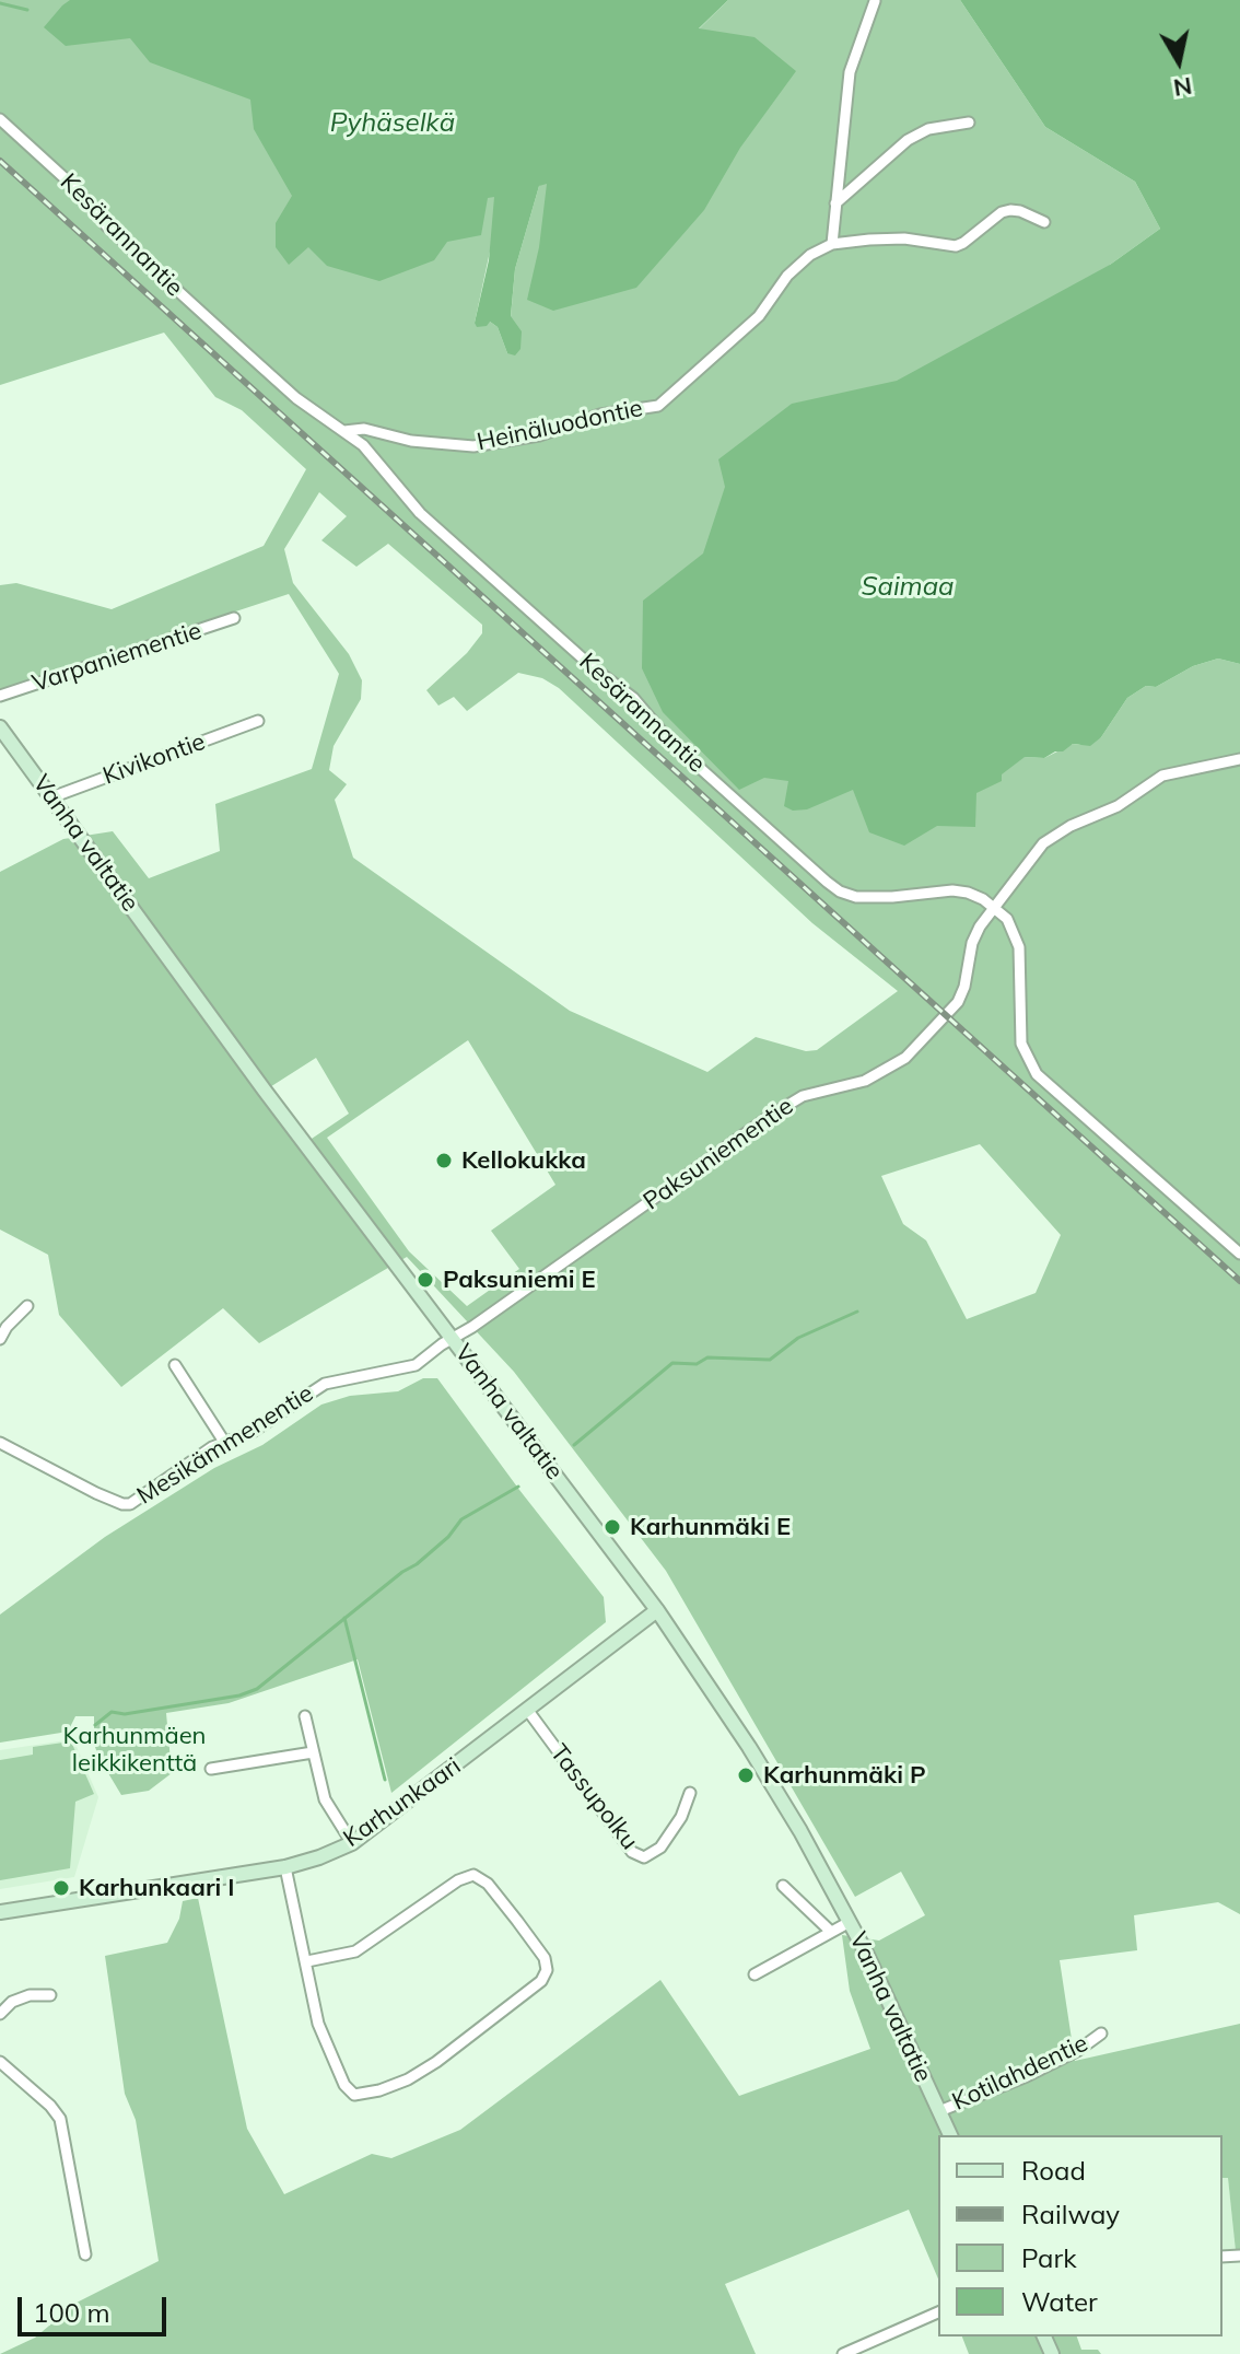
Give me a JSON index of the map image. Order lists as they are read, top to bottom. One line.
{"streets":{"main road":["Vanha valtatie","Karhunkaari"],"street":["Kesärannantie","Heinäluodontie","Varpaniementie","Kivikontie","Paksuniementie","Mesikämmenentie","Tassupolku","Kotilahdentie"]},"crossings":[["Kesärannantie","Heinäluodontie"],["Kesärannantie","Paksuniementie"],["Kivikontie","Vanha valtatie"],["Vanha valtatie","Paksuniementie"],["Vanha valtatie","Mesikämmenentie"],["Vanha valtatie","Karhunkaari"],["Vanha valtatie","Kotilahdentie"],["Paksuniementie","Mesikämmenentie"],["Tassupolku","Karhunkaari"]],"water":["Pyhäselkä","Saimaa"],"parks":["Karhunmäen leikkikenttä"],"places":["Kellokukka","Paksuniemi E","Karhunmäki E","Karhunmäki P","Karhunkaari I"],"legend":["Road","Railway","Park","Water"],"scale_bar":"100 m","north":"bottom"}
